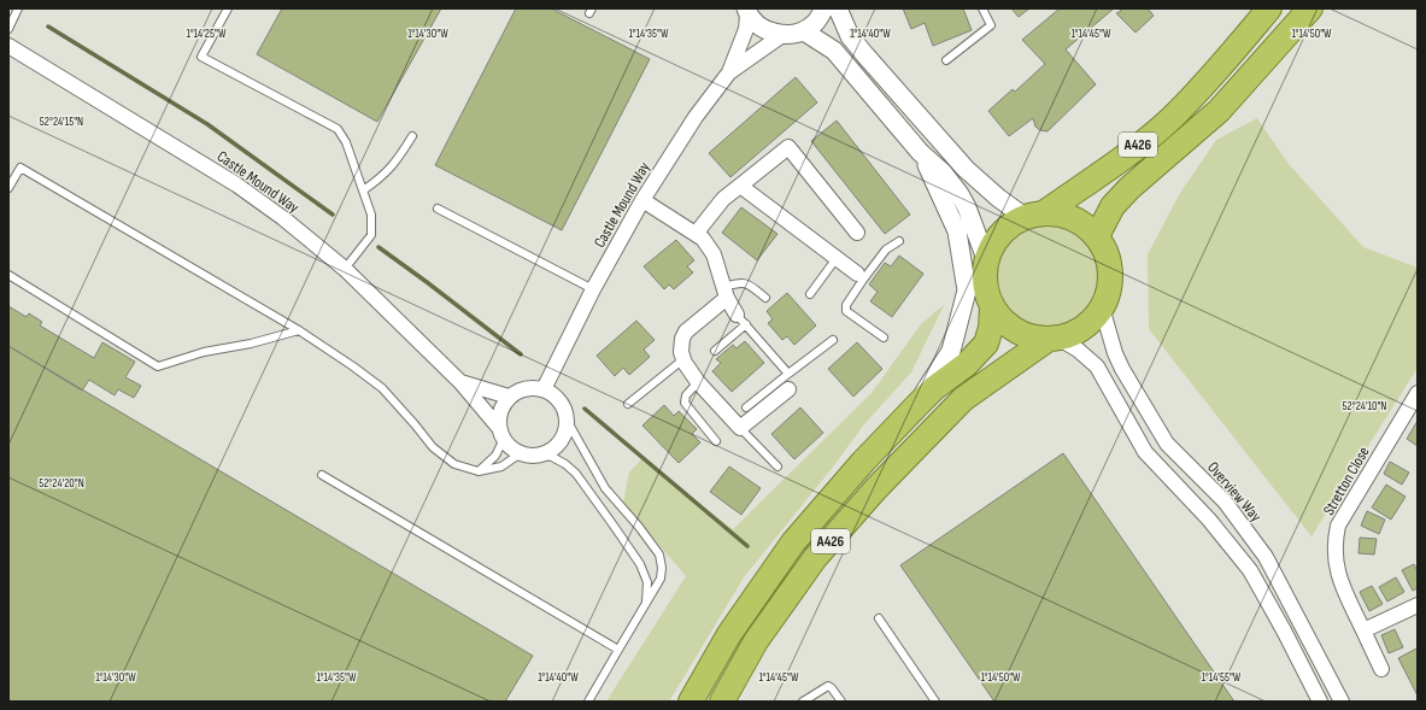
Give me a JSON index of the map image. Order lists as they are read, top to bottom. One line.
{"streets":{"highway":["A426"],"street":["Castle Mound Way","Stretton Close","Overview Way"]},"crossings":[["A426","Overview Way"]],"coordinates":["1°14'25\"W","1°14'40\"W","1°14'50\"W","1°14'30\"W","1°14'35\"W","1°14'45\"W","52°24'15\"N","52°24'10\"N","52°24'20\"N","1°14'55\"W"]}
